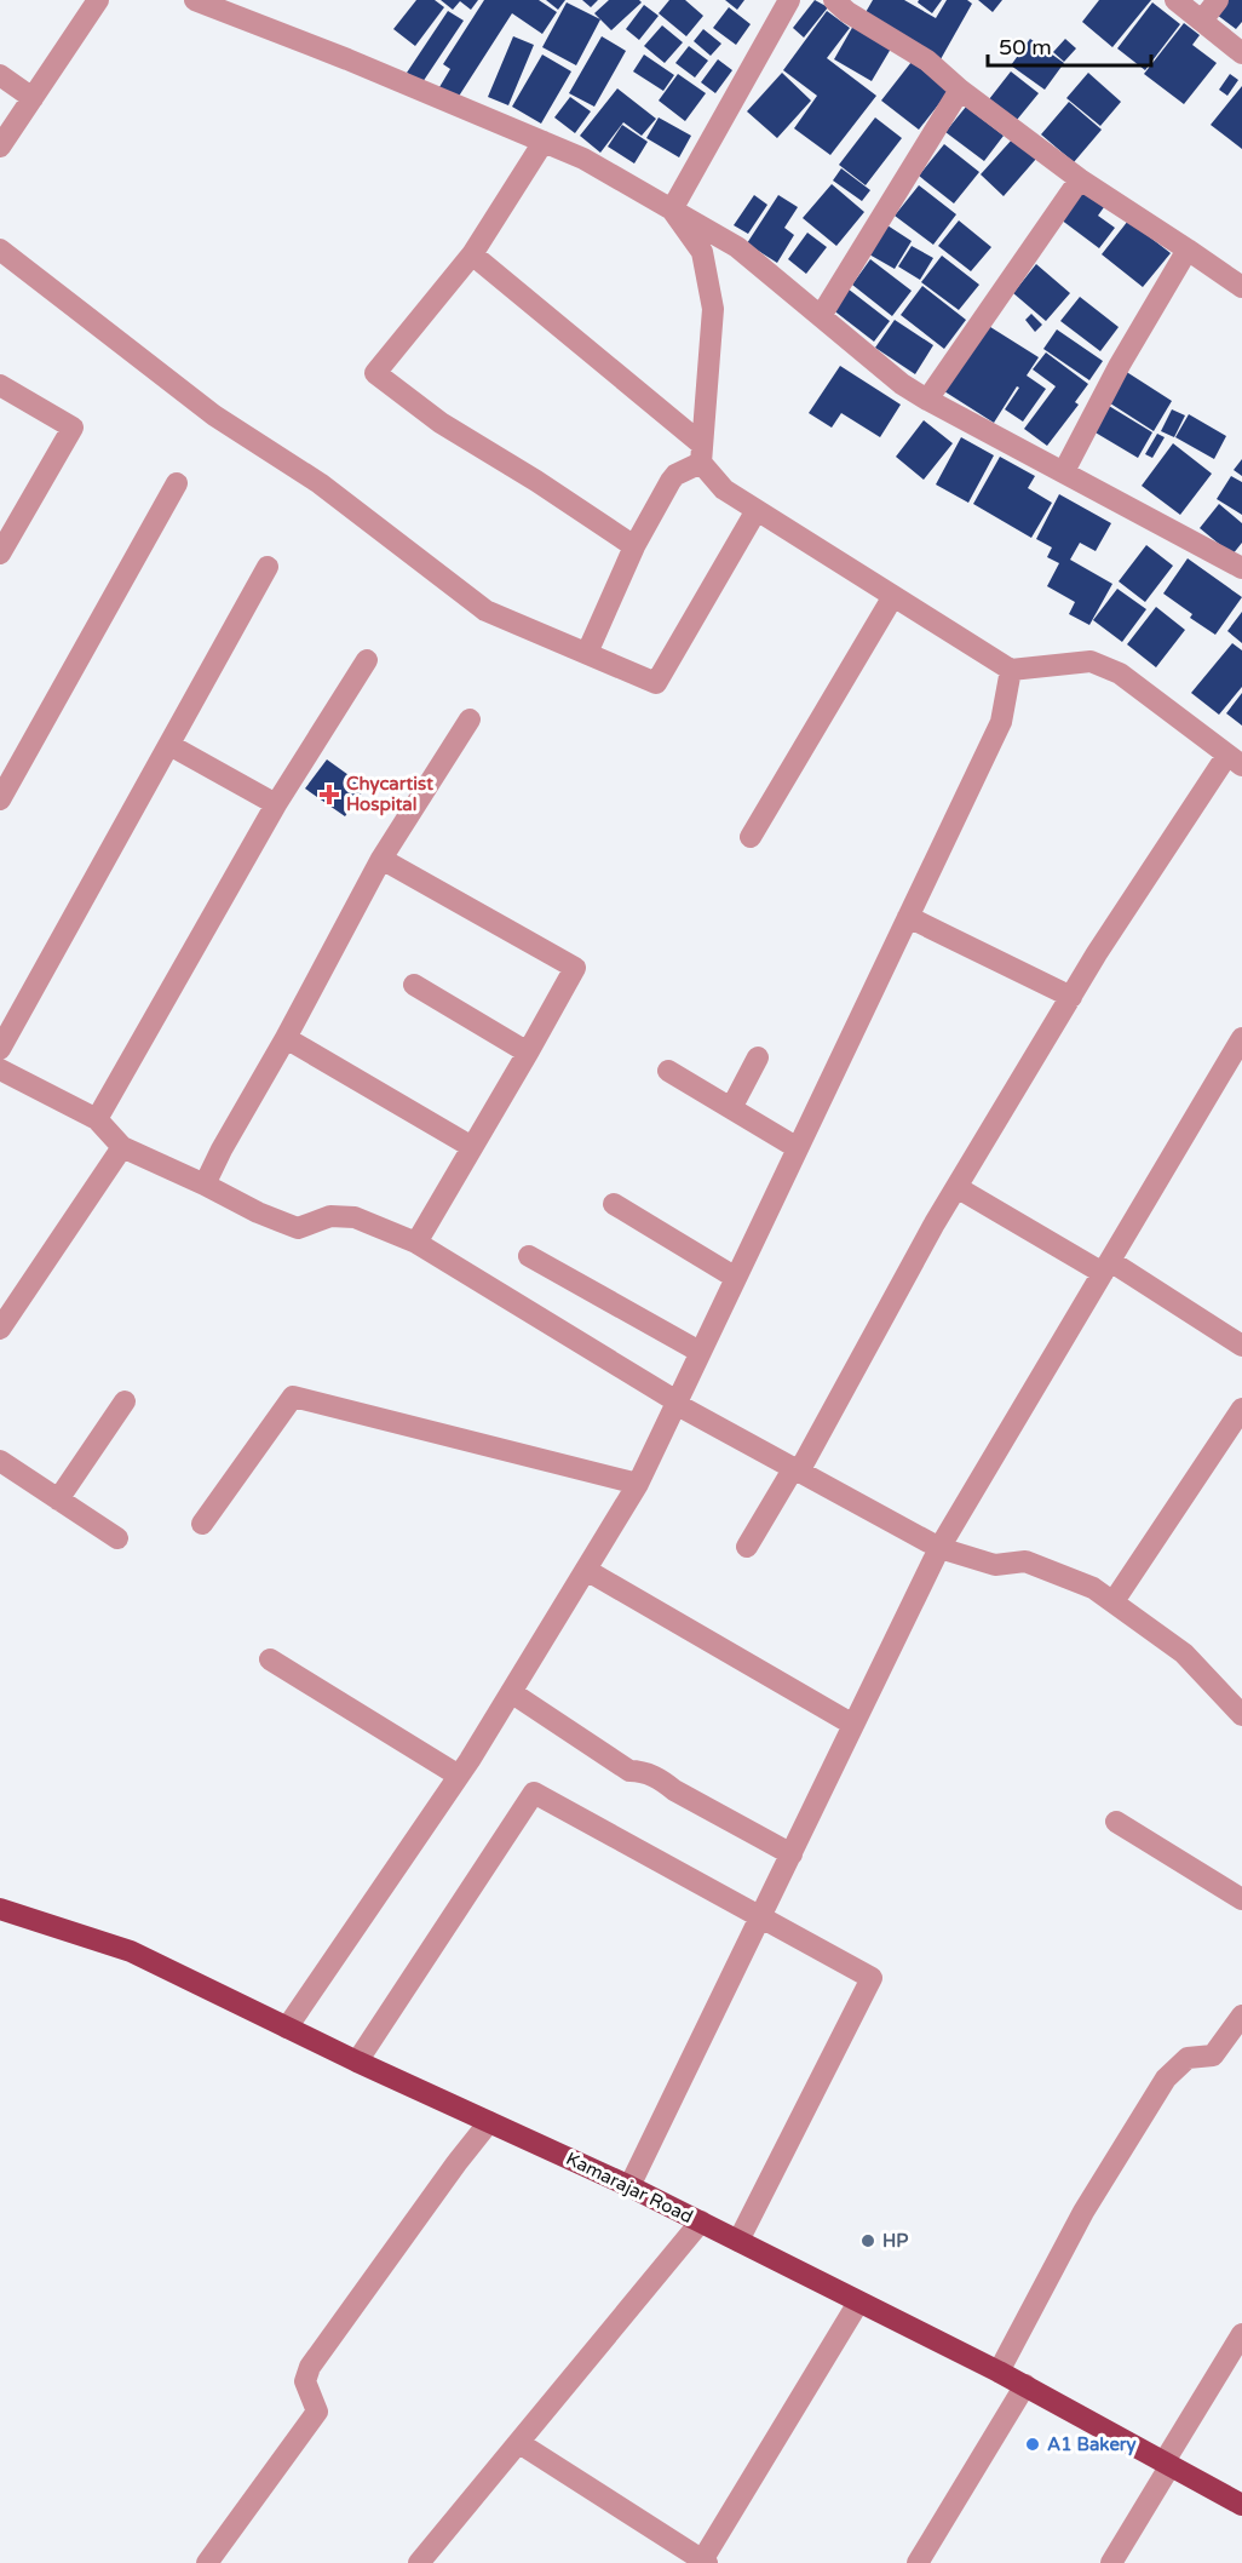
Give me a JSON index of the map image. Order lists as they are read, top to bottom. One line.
{"streets":{"main road":["Kamarajar Road"]},"places":{"health":["Chycartist Hospital"],"other":["HP","A1 Bakery"]},"scale_bar":"50 m"}
